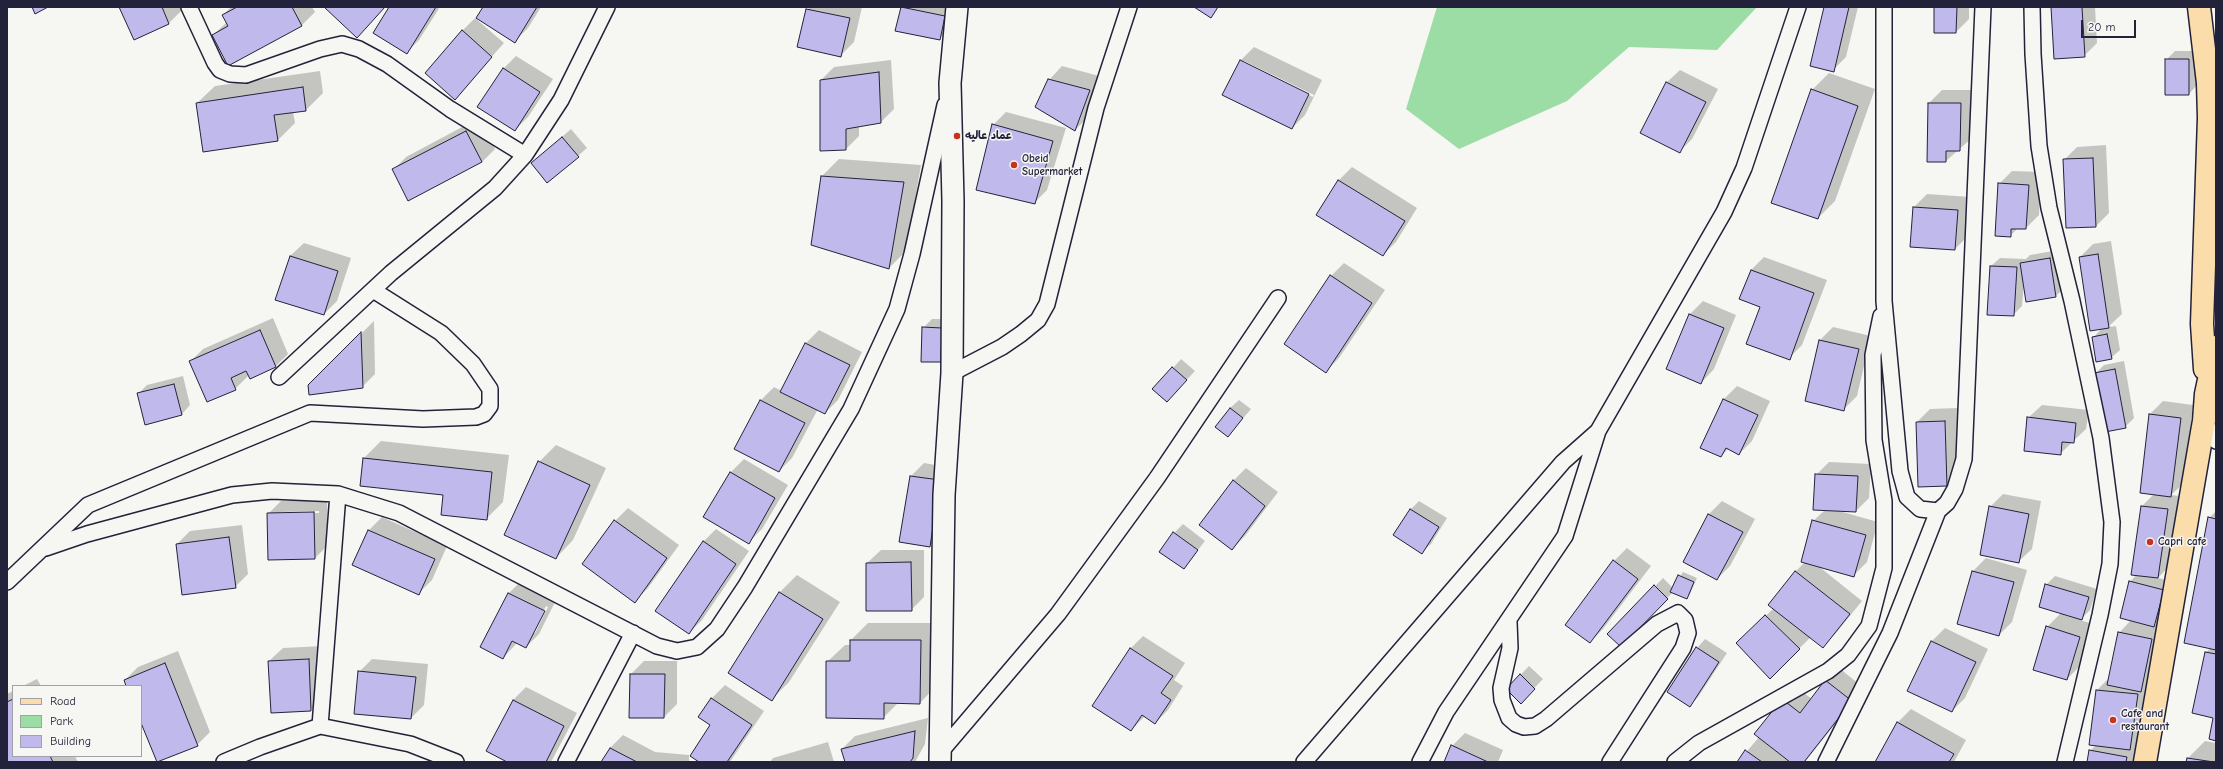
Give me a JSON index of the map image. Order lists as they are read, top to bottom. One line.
{"places":["عماد عاليه","Obeid Supermarket","Capri cafe","Cafe and restaurant"],"legend":["Road","Park","Building"],"scale_bar":"20 m"}
